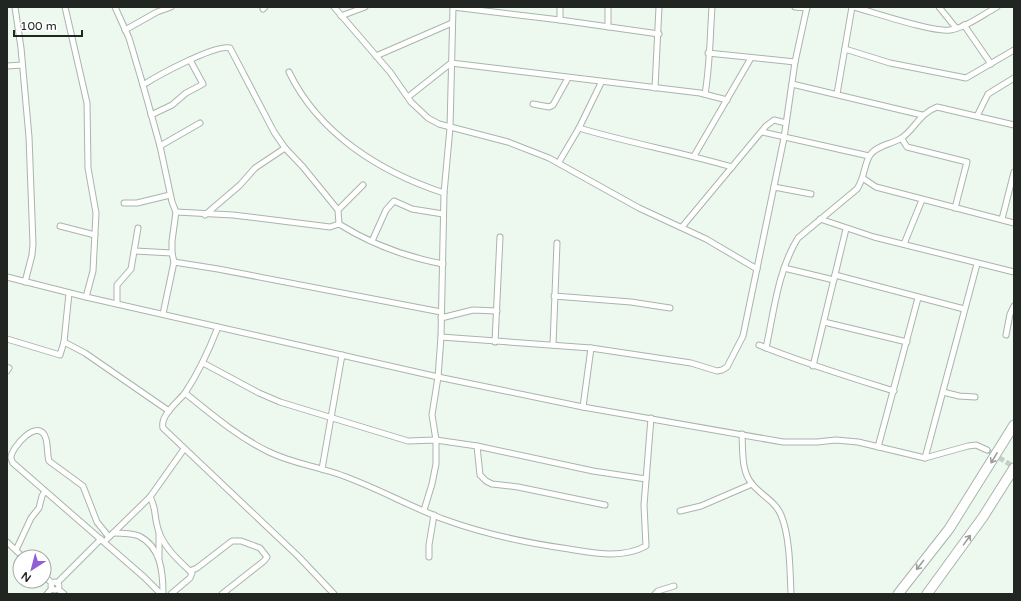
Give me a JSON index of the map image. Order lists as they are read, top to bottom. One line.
{"scale_bar":"100 m","north":"bottom left"}
